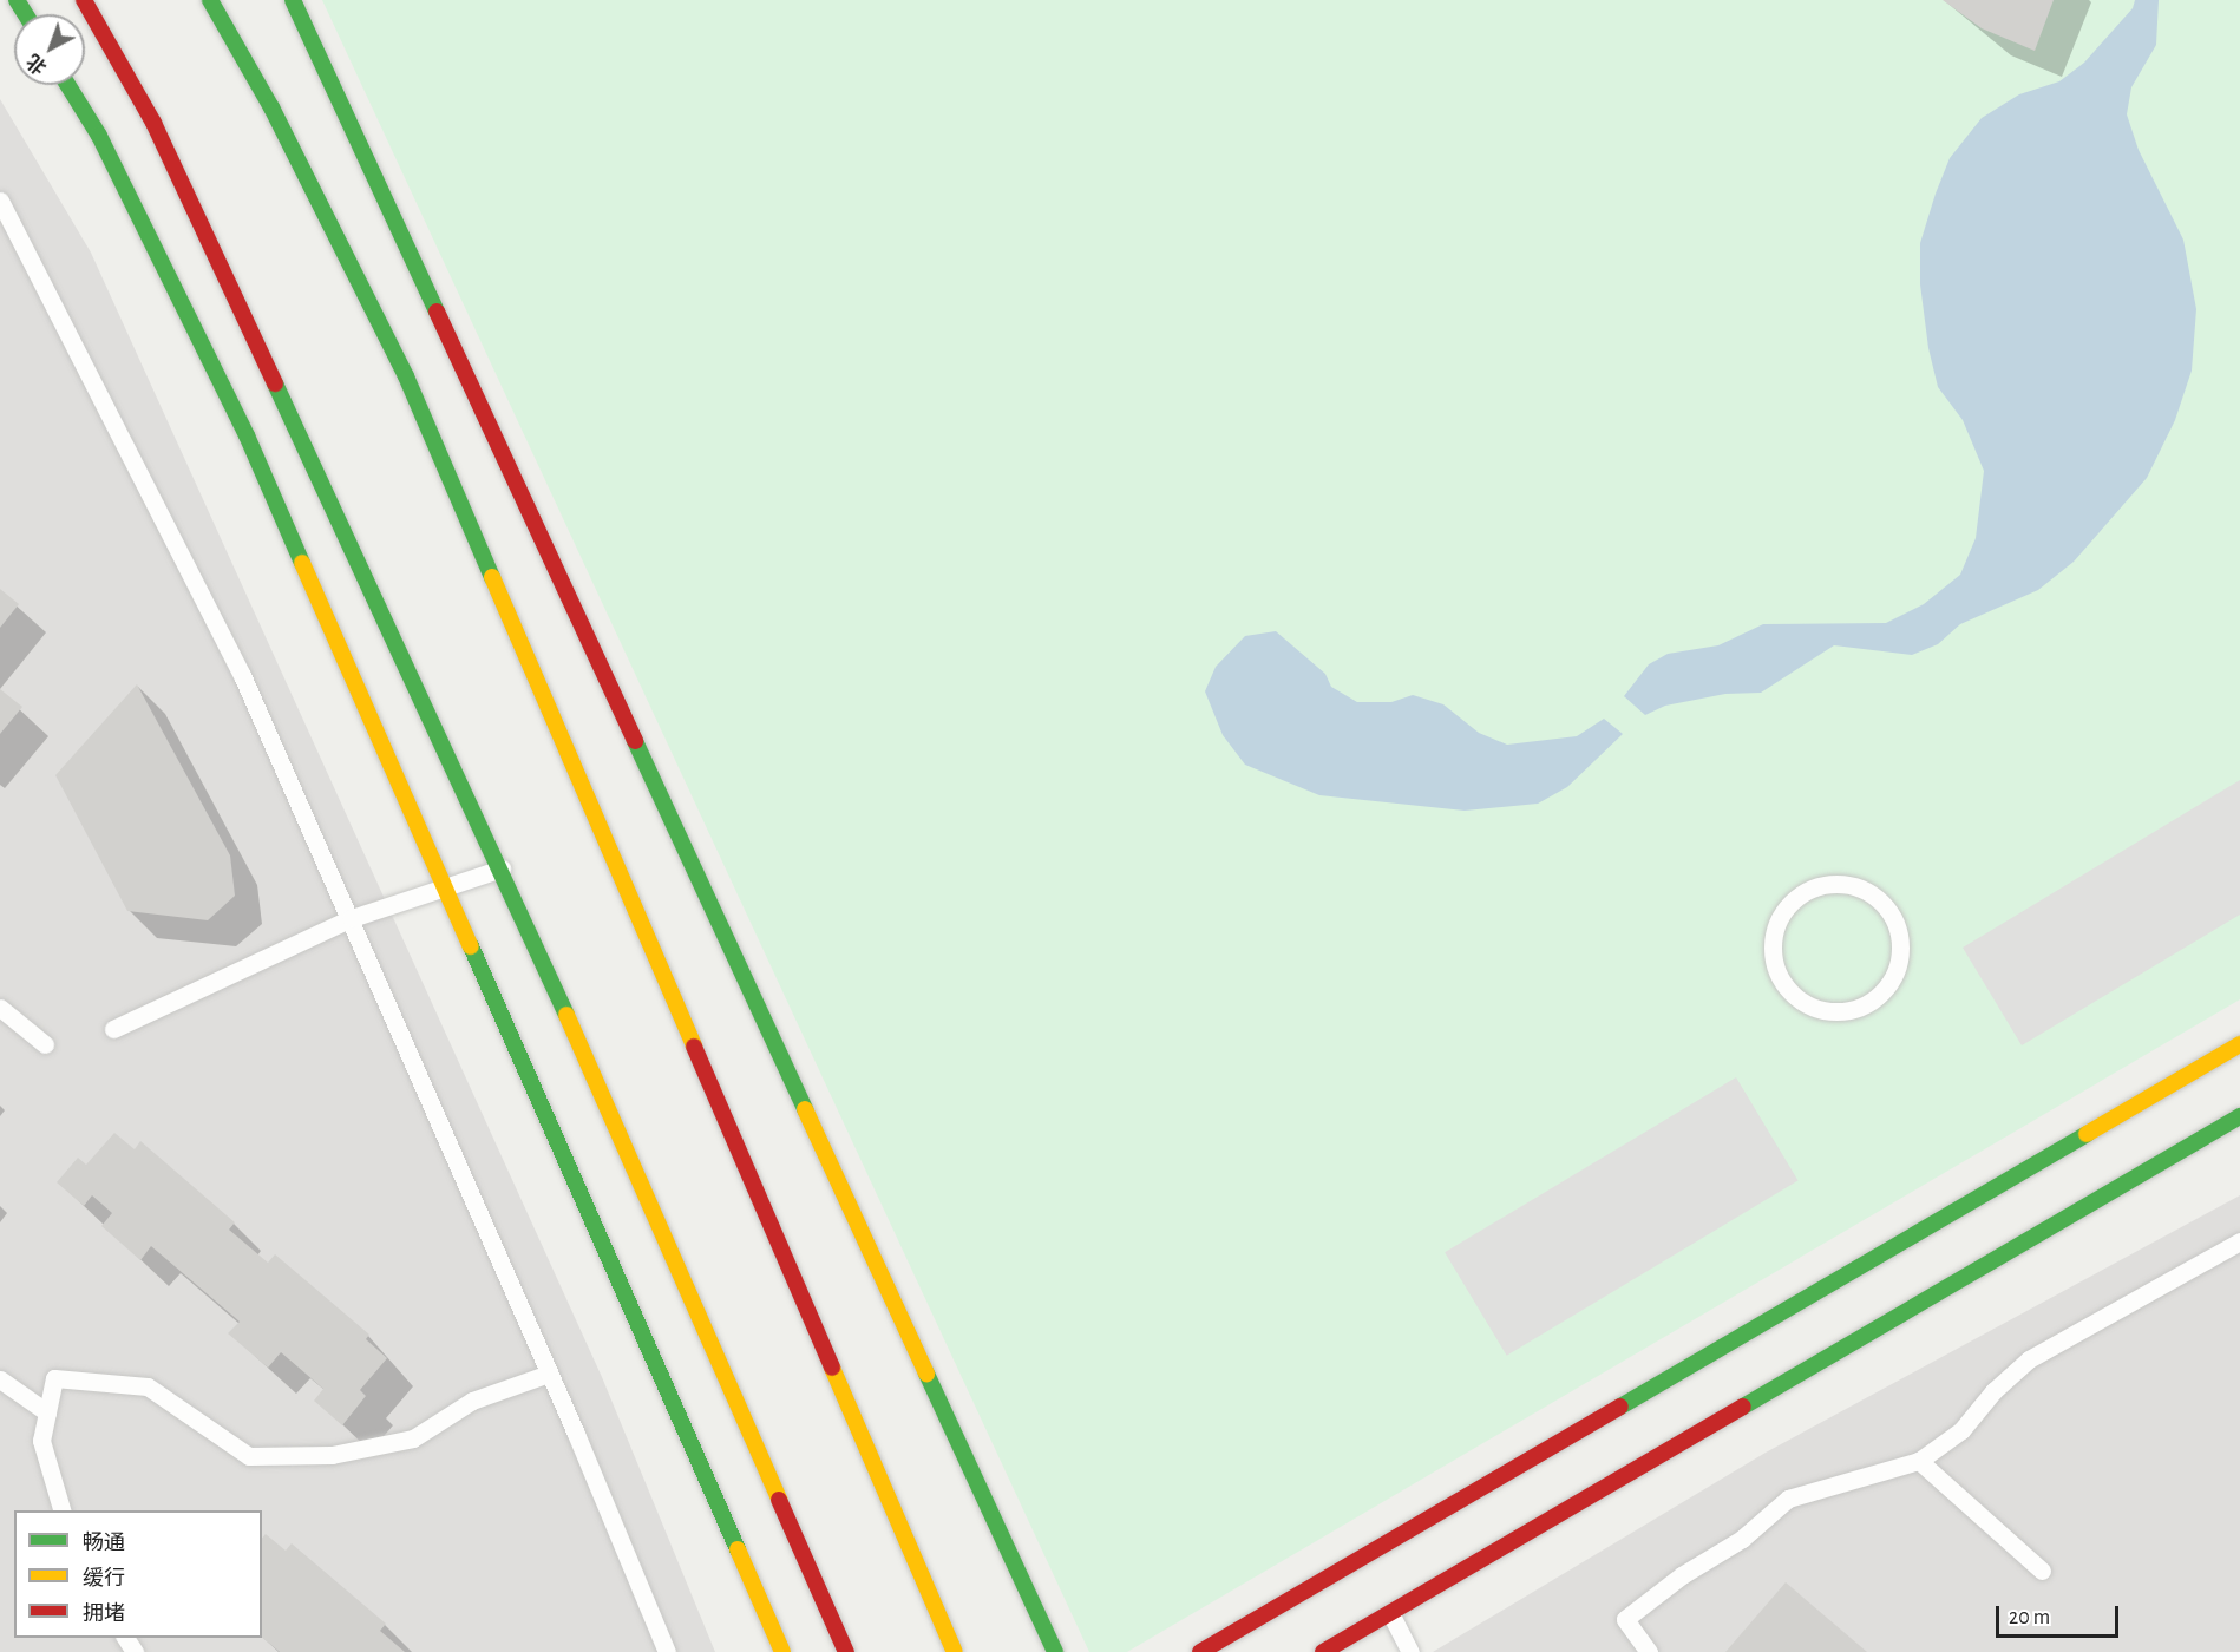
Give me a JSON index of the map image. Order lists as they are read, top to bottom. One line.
{"legend":["畅通","缓行","拥堵"],"scale_bar":"20 m","north":"bottom left"}
